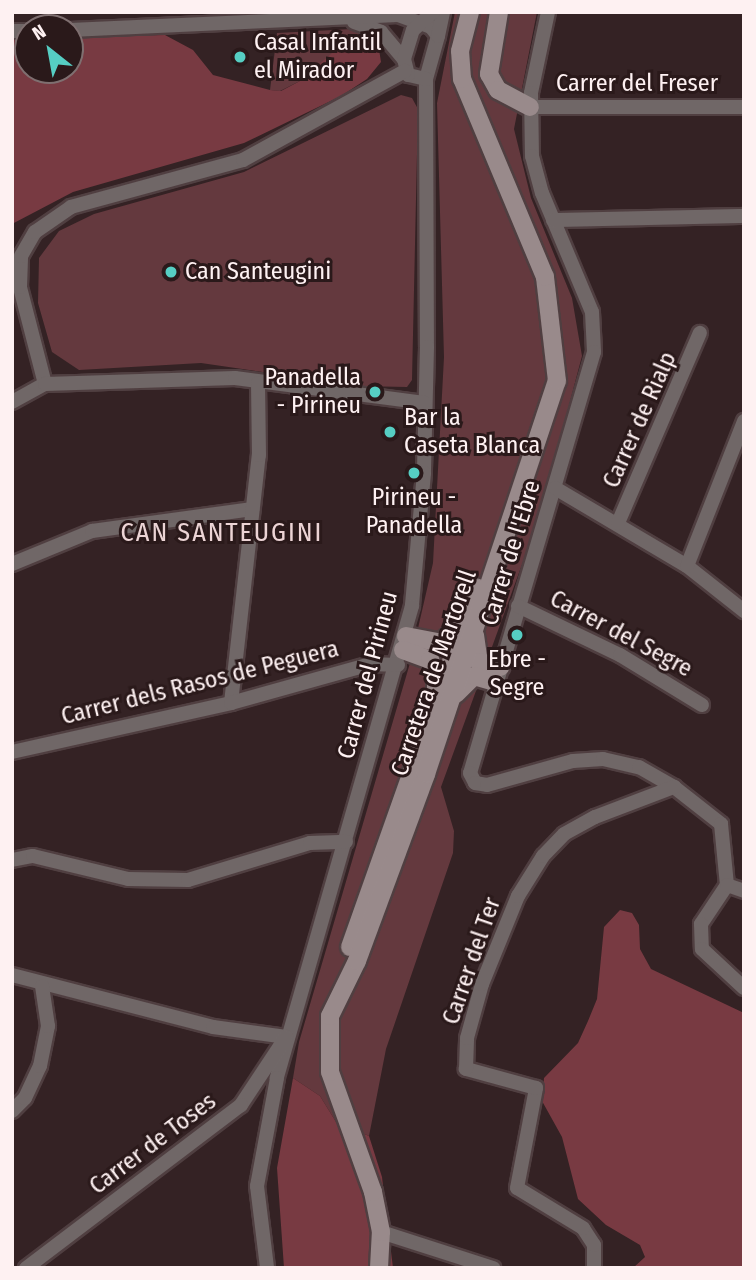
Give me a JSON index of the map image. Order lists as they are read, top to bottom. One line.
{"streets":{"main road":["Carretera de Martorell"],"street":["Carrer del Freser","Carrer de Rialp","Carrer de l'Ebre","Carrer del Segre","Carrer del Pirineu","Carrer dels Rasos de Peguera","Carrer del Ter","Carrer de Toses"]},"crossings":[["Carrer del Freser","Carrer de l'Ebre"],["Carrer de l'Ebre","Carrer del Segre"],["Carrer de l'Ebre","Carrer del Ter"],["Carrer del Pirineu","Carrer dels Rasos de Peguera"],["Carrer del Pirineu","Carrer de Toses"]],"districts":["CAN SANTEUGINI"],"places":["Casal Infantil el Mirador","Can Santeugini","Panadella - Pirineu","Bar la Caseta Blanca","Pirineu - Panadella","Ebre - Segre"],"north":"top left"}
